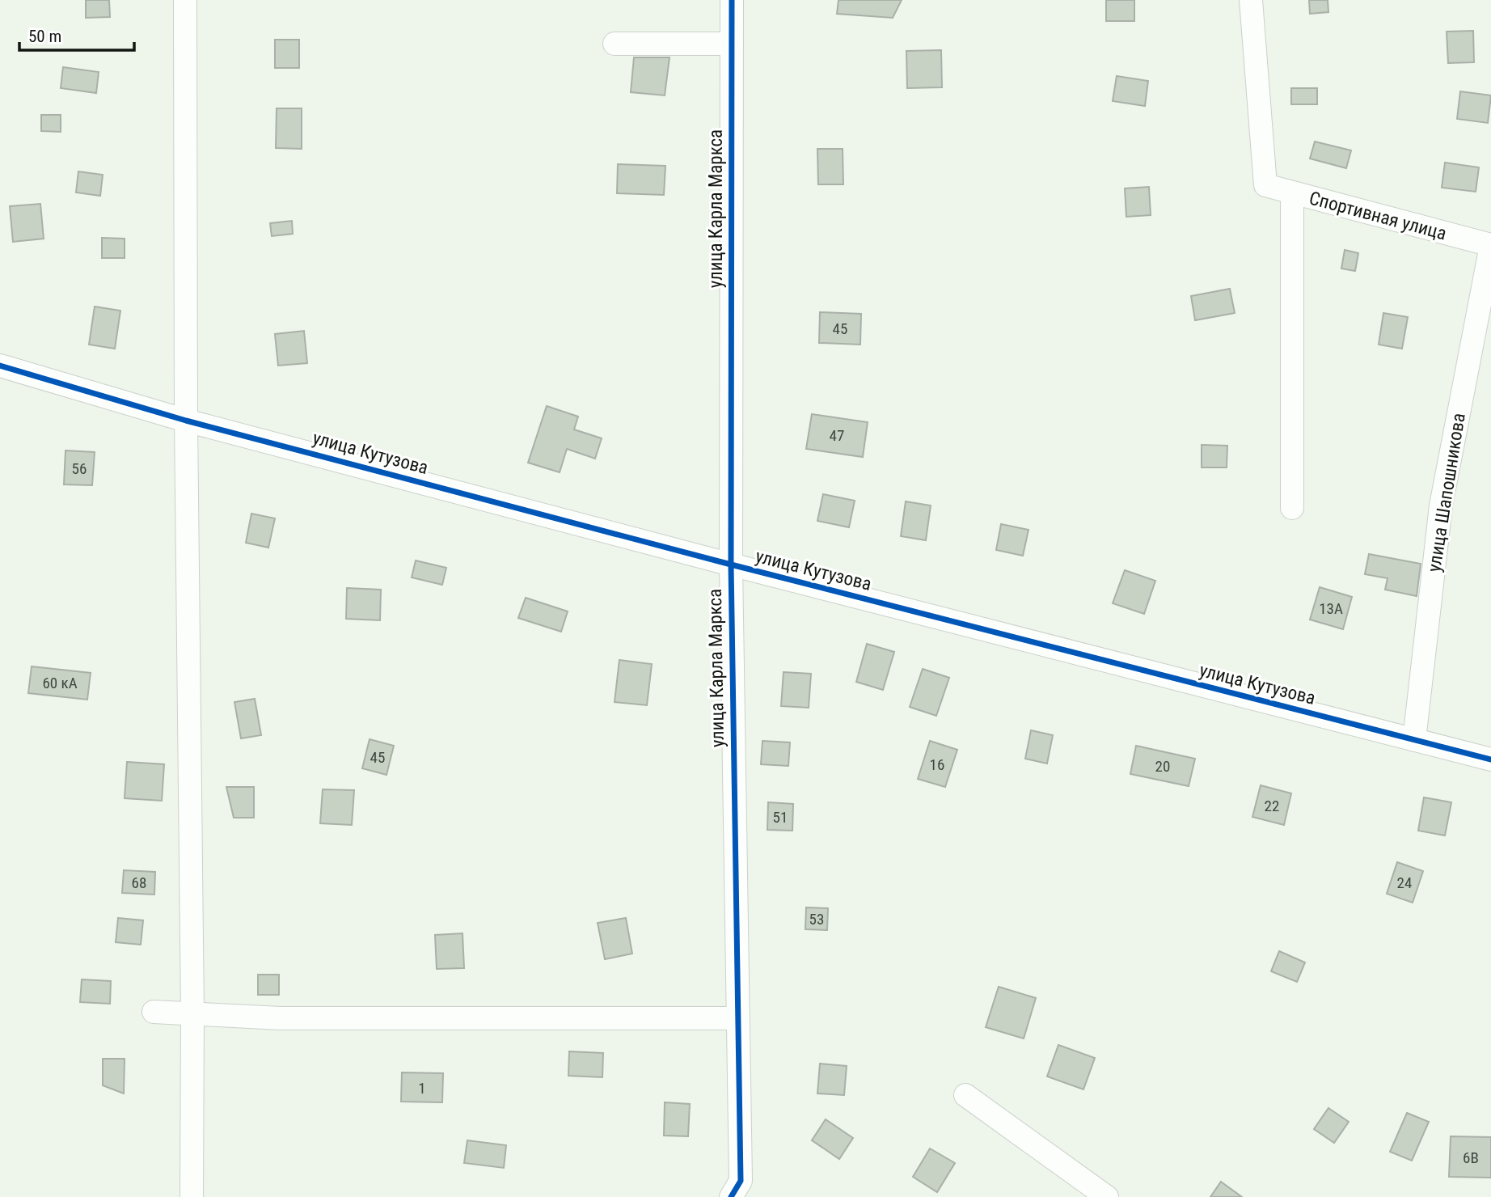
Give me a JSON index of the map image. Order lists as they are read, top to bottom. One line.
{"streets":{"street":["улица Карла Маркса","Спортивная улица","улица Кутузова","улица Шапошникова"]},"crossings":[["улица Карла Маркса","улица Кутузова"],["Спортивная улица","улица Шапошникова"],["улица Кутузова","улица Шапошникова"]],"house_numbers":["45","47","56","13А","60 кА","45","16","20","22","51","68","24","53","1","6В"],"scale_bar":"50 m"}
